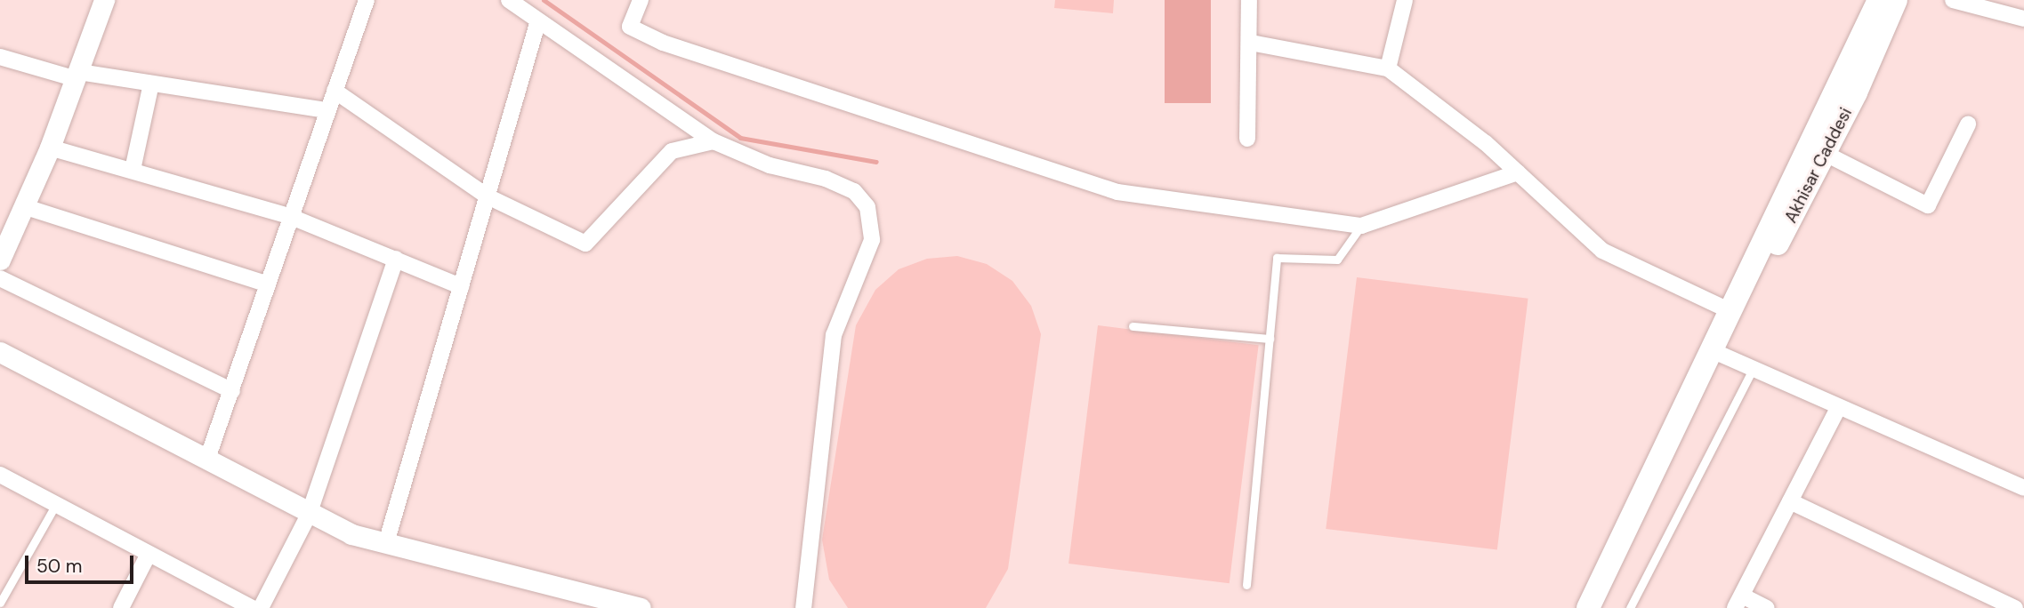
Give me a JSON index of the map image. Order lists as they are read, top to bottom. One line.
{"streets":{"main road":["Akhisar Caddesi"]},"scale_bar":"50 m"}
